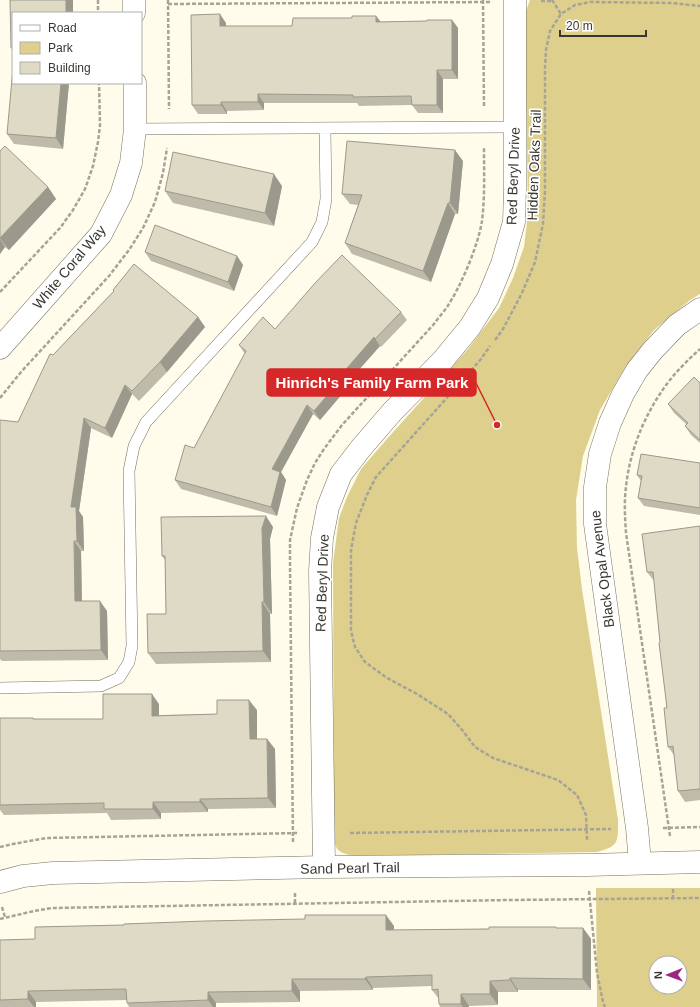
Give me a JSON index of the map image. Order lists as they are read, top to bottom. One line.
{"streets":{"street":["Red Beryl Drive","White Coral Way","Black Opal Avenue","Sand Pearl Trail"],"path":["Hidden Oaks Trail"]},"crossings":[["Hidden Oaks Trail","Sand Pearl Trail"],["Red Beryl Drive","Sand Pearl Trail"],["Black Opal Avenue","Sand Pearl Trail"]],"places":["Hinrich's Family Farm Park"],"legend":["Road","Park","Building"],"scale_bar":"20 m","north":"left"}
